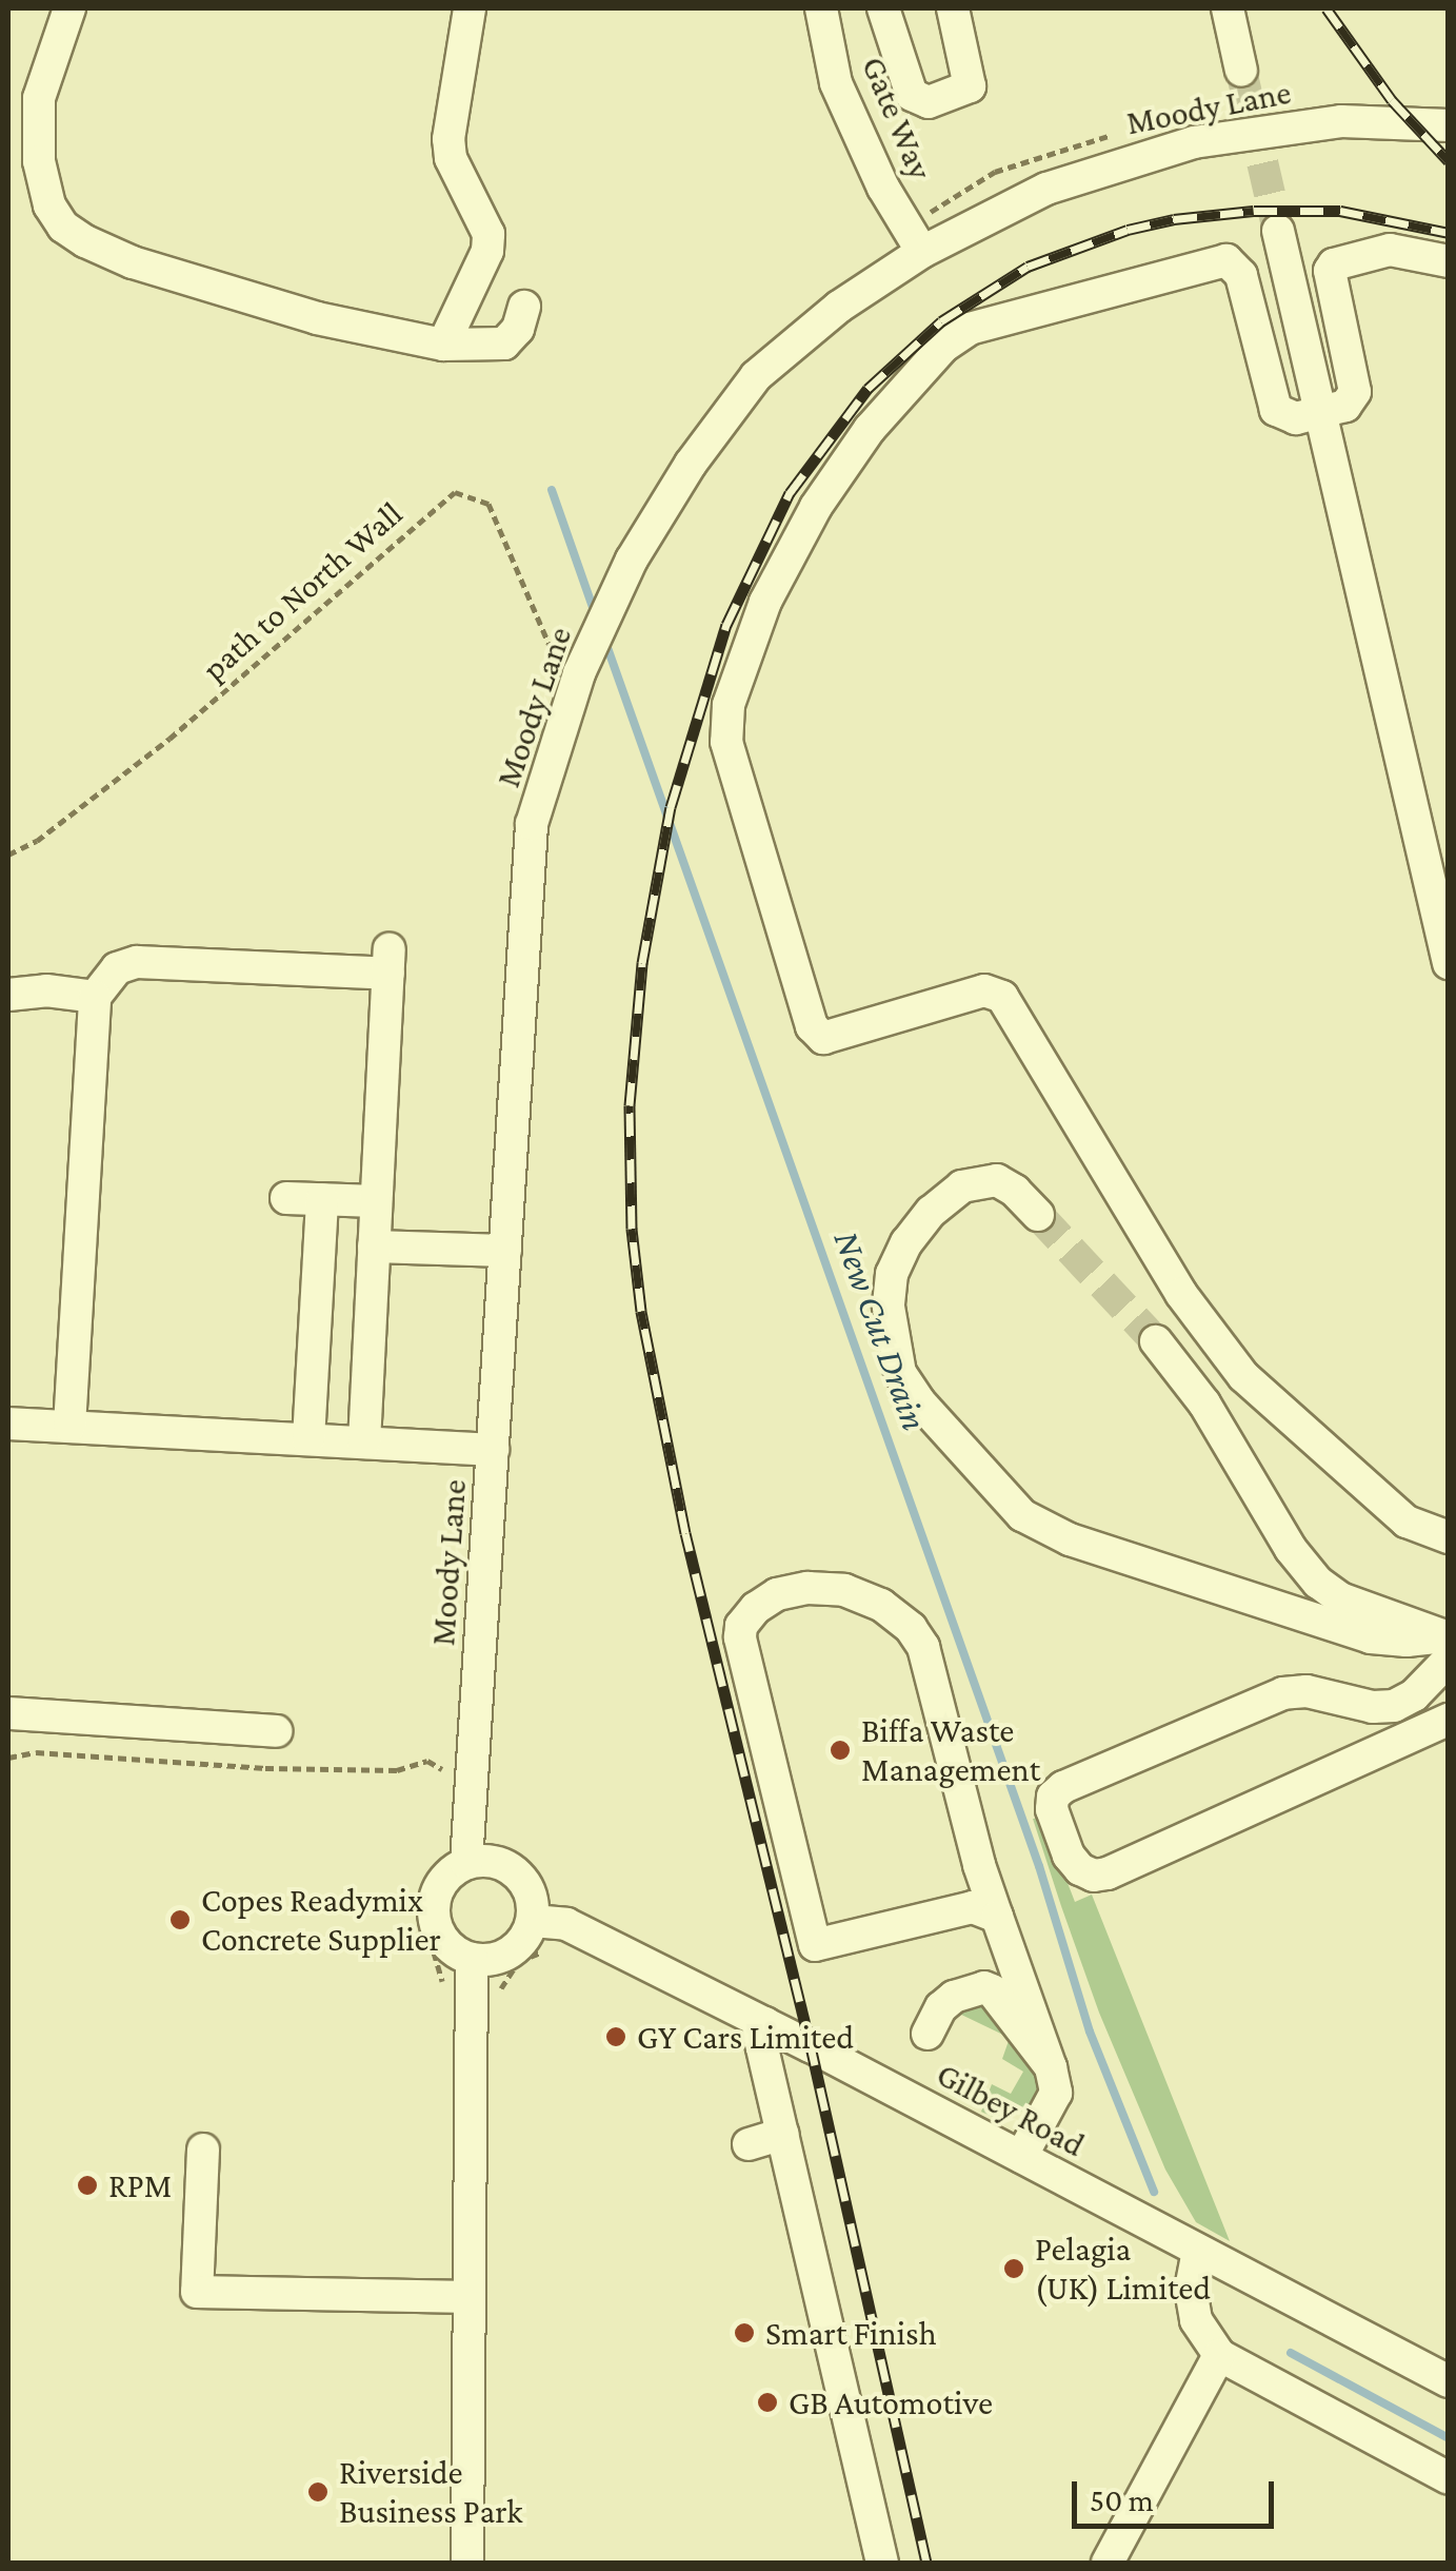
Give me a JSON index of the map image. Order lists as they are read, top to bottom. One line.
{"streets":{"street":["Moody Lane","Gate Way","Gilbey Road"],"path":["path to North Wall"]},"crossings":[["Moody Lane","Gate Way"],["Moody Lane","path to North Wall"],["Moody Lane","Gilbey Road"]],"water":["New Cut Drain"],"places":["Biffa Waste Management","Copes Readymix Concrete Supplier","GY Cars Limited","RPM","Pelagia (UK) Limited","Smart Finish","GB Automotive","Riverside Business Park"],"scale_bar":"50 m"}
